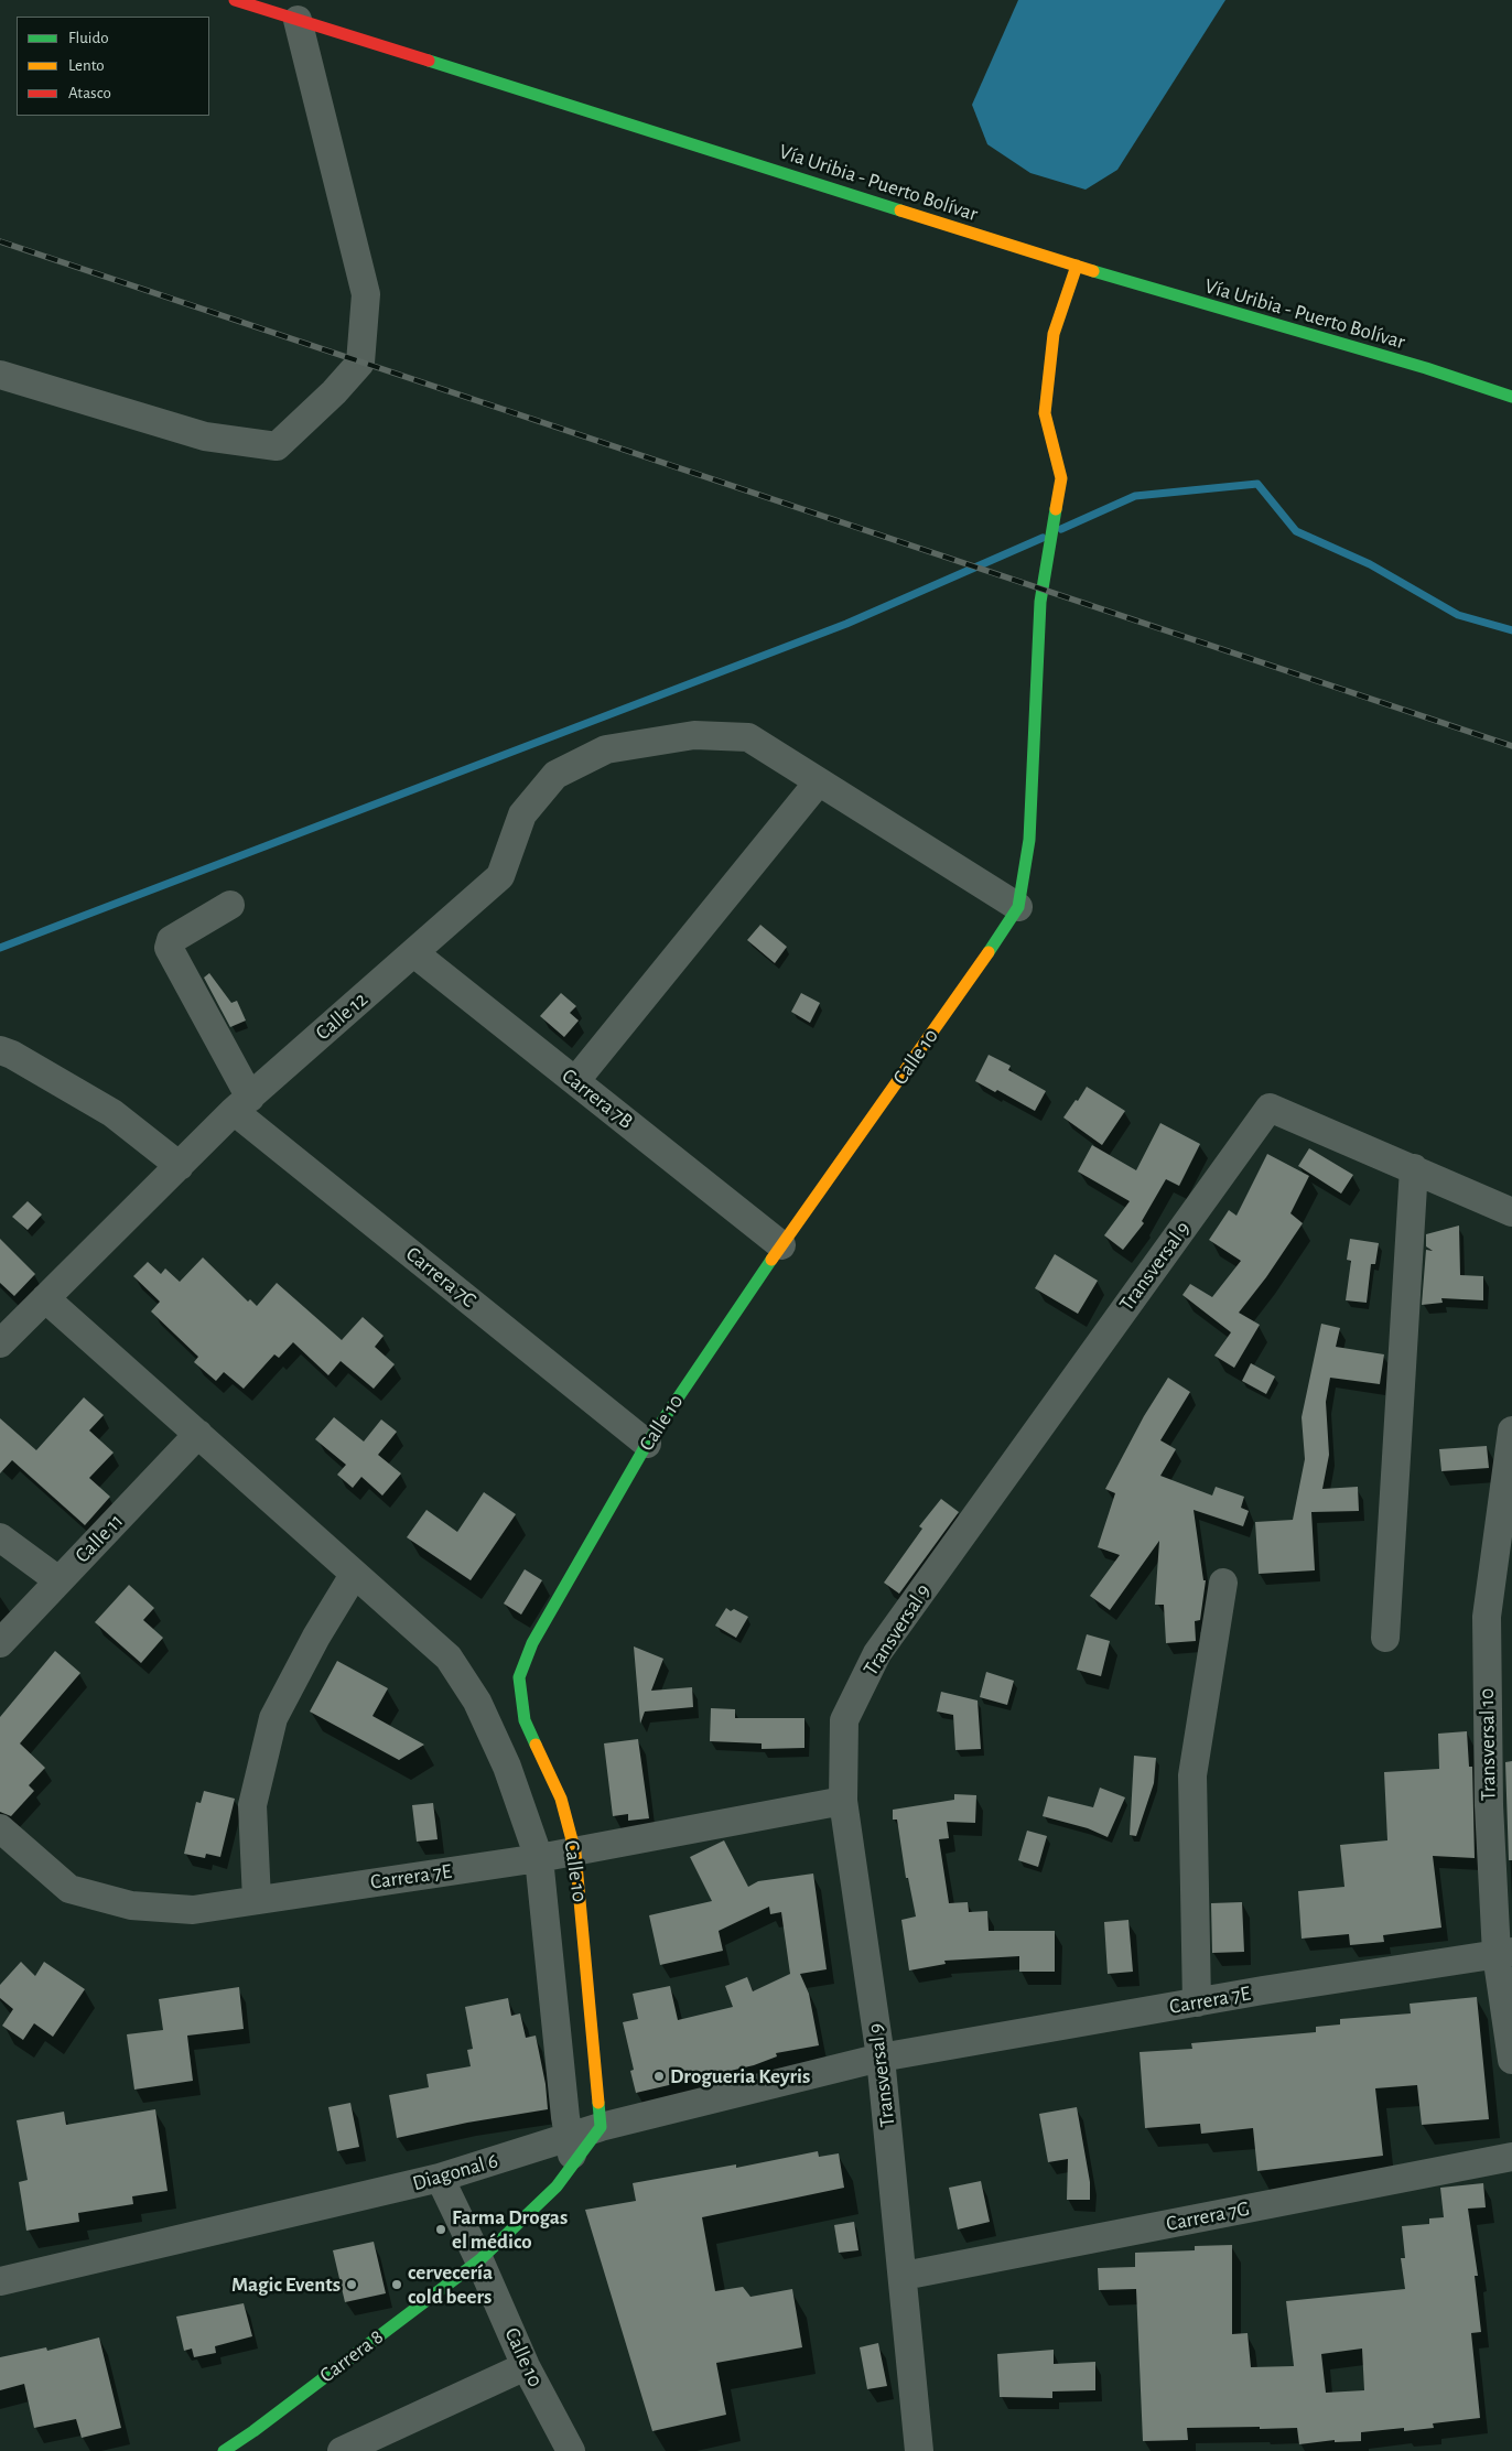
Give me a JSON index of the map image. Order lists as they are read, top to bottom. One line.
{"streets":{"street":["Vía Uribia - Puerto Bolívar","Calle 12","Calle 10","Carrera 7B","Transversal 9","Carrera 7C","Calle 11","Transversal 10","Carrera 7E","Diagonal 6","Carrera 7G","Carrera 8"]},"crossings":[["Vía Uribia - Puerto Bolívar","Calle 10"],["Calle 12","Calle 10"],["Calle 12","Carrera 7B"],["Calle 12","Carrera 7C"],["Calle 10","Carrera 7B"],["Calle 10","Carrera 7C"],["Calle 10","Carrera 7E"],["Calle 10","Diagonal 6"],["Calle 10","Carrera 8"],["Transversal 9","Carrera 7E"],["Transversal 9","Diagonal 6"],["Transversal 9","Carrera 7G"],["Transversal 10","Carrera 7E"],["Carrera 7E","Diagonal 6"]],"places":["Drogueria Keyris","Farma Drogas el médico","Magic Events","cervecería cold beers"],"legend":["Fluido","Lento","Atasco"]}
